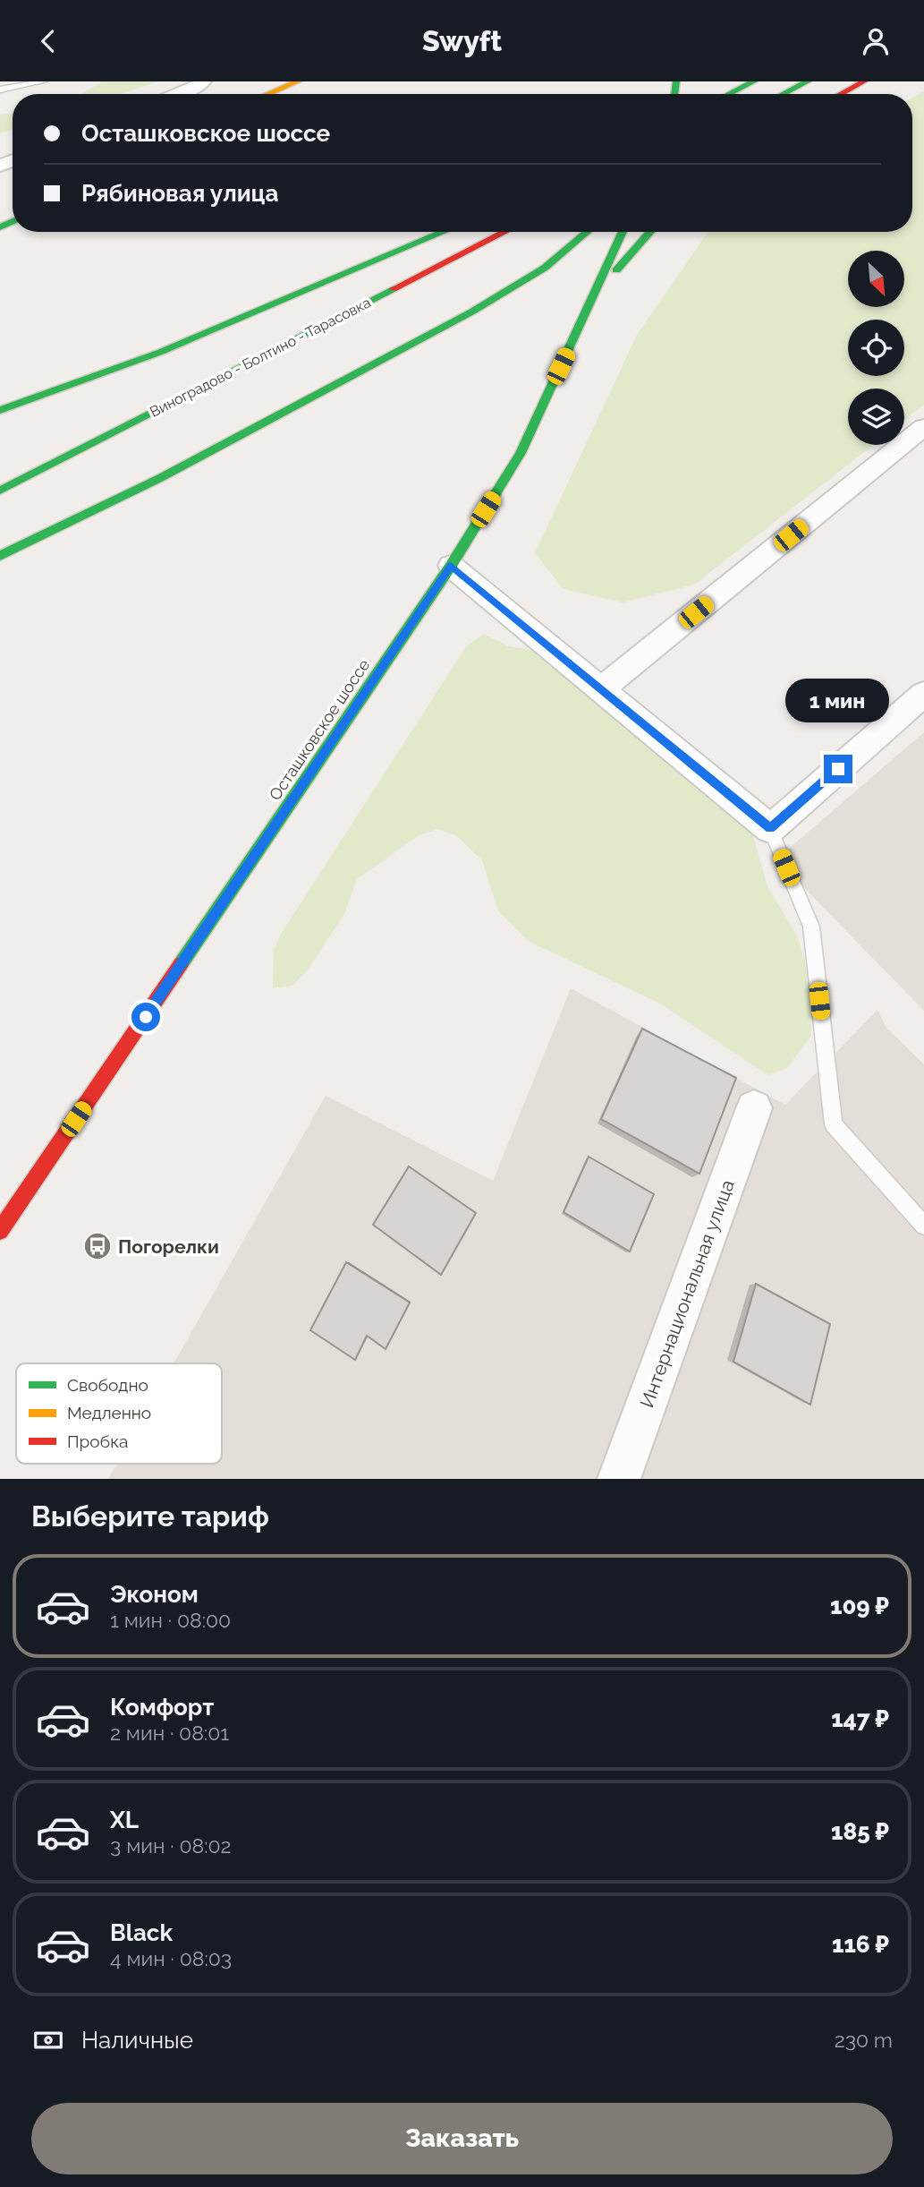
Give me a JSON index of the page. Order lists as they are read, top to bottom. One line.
{"streets":{"main road":["Виноградово - Болтино - Тарасовка","Осташковское шоссе"],"street":["Интернациональная улица"]},"places":{"bus stop":["Погорелки"]},"legend":["Свободно","Медленно","Пробка"],"north":"bottom right","page":{"header":"Swyft","banner":["Осташковское шоссе","Рябиновая улица"],"bubble":"1 мин","heading":"Выберите тариф","list":[{"name":"Эконом","note":"1 мин · 08:00","value":"109 ₽"},{"name":"Комфорт","note":"2 мин · 08:01","value":"147 ₽"},{"name":"XL","note":"3 мин · 08:02","value":"185 ₽"},{"name":"Black","note":"4 мин · 08:03","value":"116 ₽"}],"pay":["Наличные","230 m"],"buttons":"Заказать"}}
